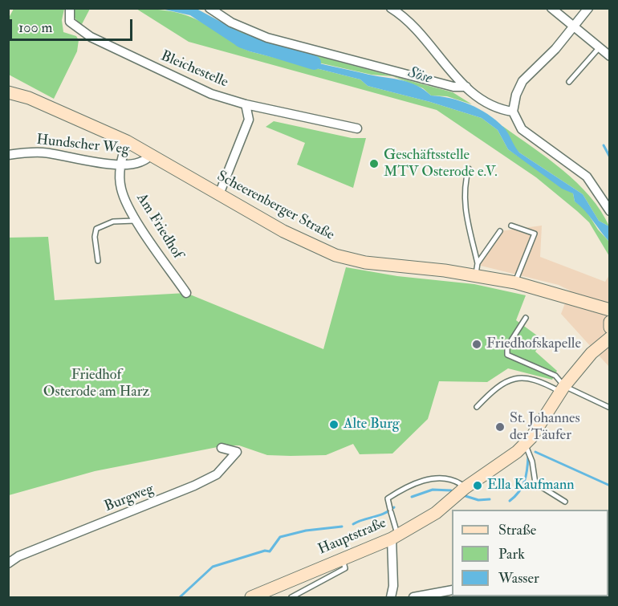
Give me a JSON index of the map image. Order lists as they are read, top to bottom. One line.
{"streets":{"main road":["Scheerenberger Straße","Hauptstraße"],"street":["Bleichestelle","Hundscher Weg","Am Friedhof","Burgweg"]},"crossings":[["Hundscher Weg","Scheerenberger Straße"],["Hundscher Weg","Am Friedhof"],["Scheerenberger Straße","Am Friedhof"]],"water":["Söse"],"parks":["Friedhof Osterode am Harz"],"places":["Geschäftsstelle MTV Osterode e.V.","Friedhofskapelle","Alte Burg","St. Johannes der Täufer","Ella Kaufmann"],"legend":["Straße","Park","Wasser"],"scale_bar":"100 m"}
